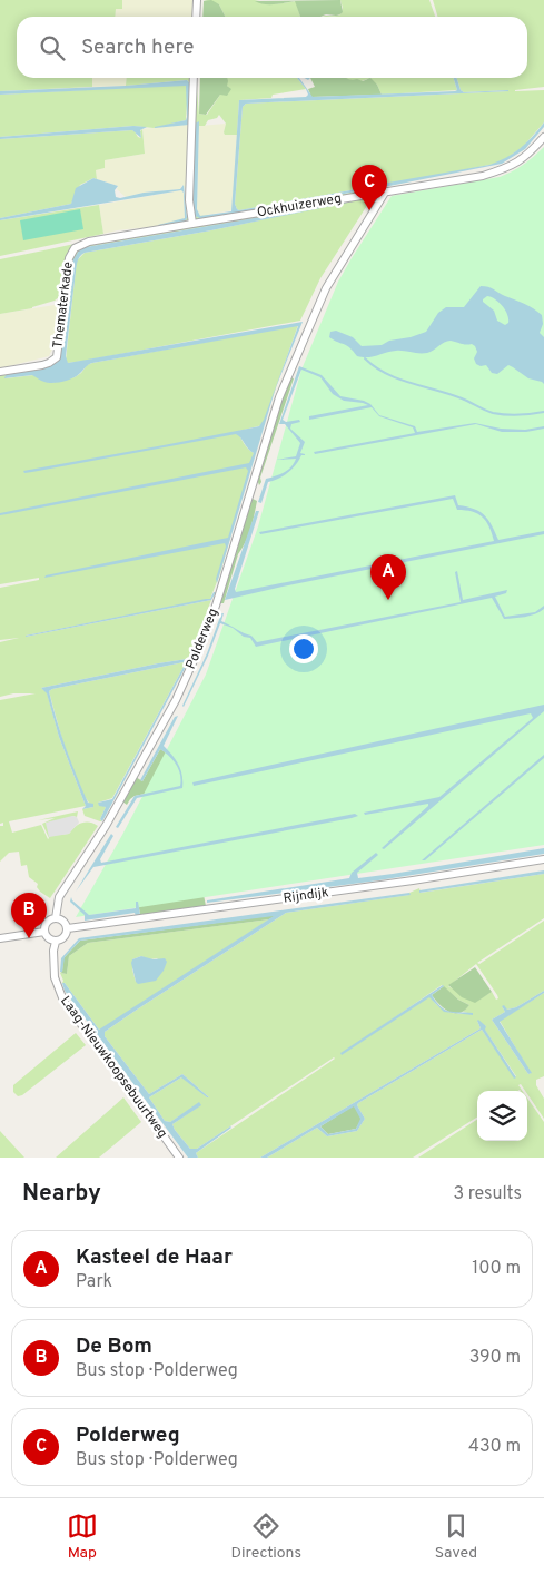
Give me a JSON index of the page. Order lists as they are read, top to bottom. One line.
{"streets":{"street":["Ockhuizerweg","Thematerkade","Polderweg","Rijndijk","Laag-Nieuwkoopsebuurtweg"]},"crossings":[["Ockhuizerweg","Thematerkade"],["Ockhuizerweg","Polderweg"],["Polderweg","Rijndijk"],["Polderweg","Laag-Nieuwkoopsebuurtweg"],["Rijndijk","Laag-Nieuwkoopsebuurtweg"]],"page":{"search":"Search here","pins":["C","A","B"],"heading":["Nearby","3 results"],"list":[{"mark":"A","name":"Kasteel de Haar","note":"Park","value":"100 m"},{"mark":"B","name":"De Bom","note":"Bus stop · Polderweg","value":"390 m"},{"mark":"C","name":"Polderweg","note":"Bus stop · Polderweg","value":"430 m"}],"nav":["Map","Directions","Saved"]}}
